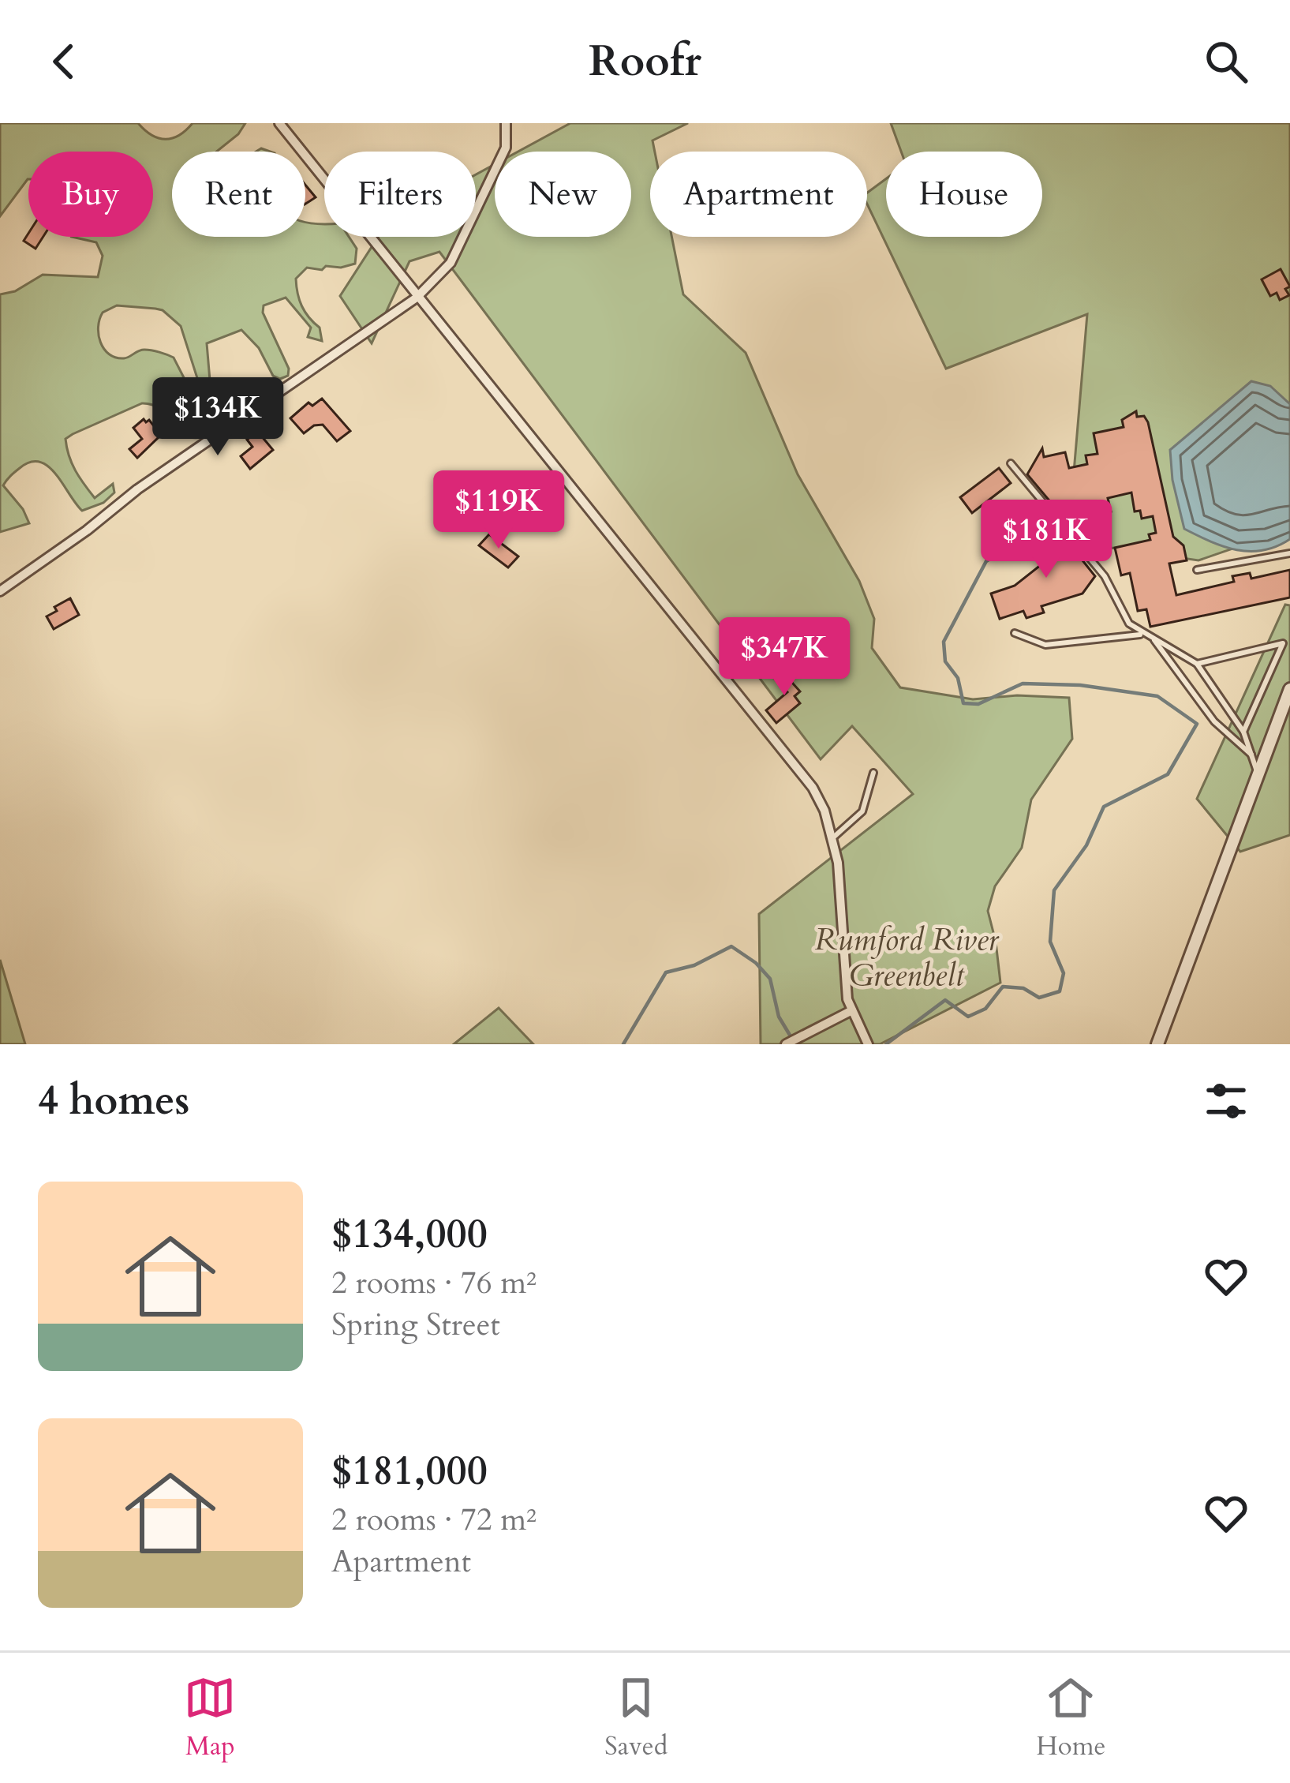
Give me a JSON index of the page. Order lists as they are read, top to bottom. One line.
{"parks":["Rumford River Greenbelt"],"page":{"header":"Roofr","chip":["Buy","Rent","Filters","New","Apartment","House"],"price":["$134K","$119K","$181K","$347K"],"heading":"4 homes","list":[{"name":"$134,000","note":"2 rooms · 76 m² · Spring Street"},{"name":"$181,000","note":"2 rooms · 72 m² · Apartment"}],"tabs":["Map","Saved","Home"]}}
